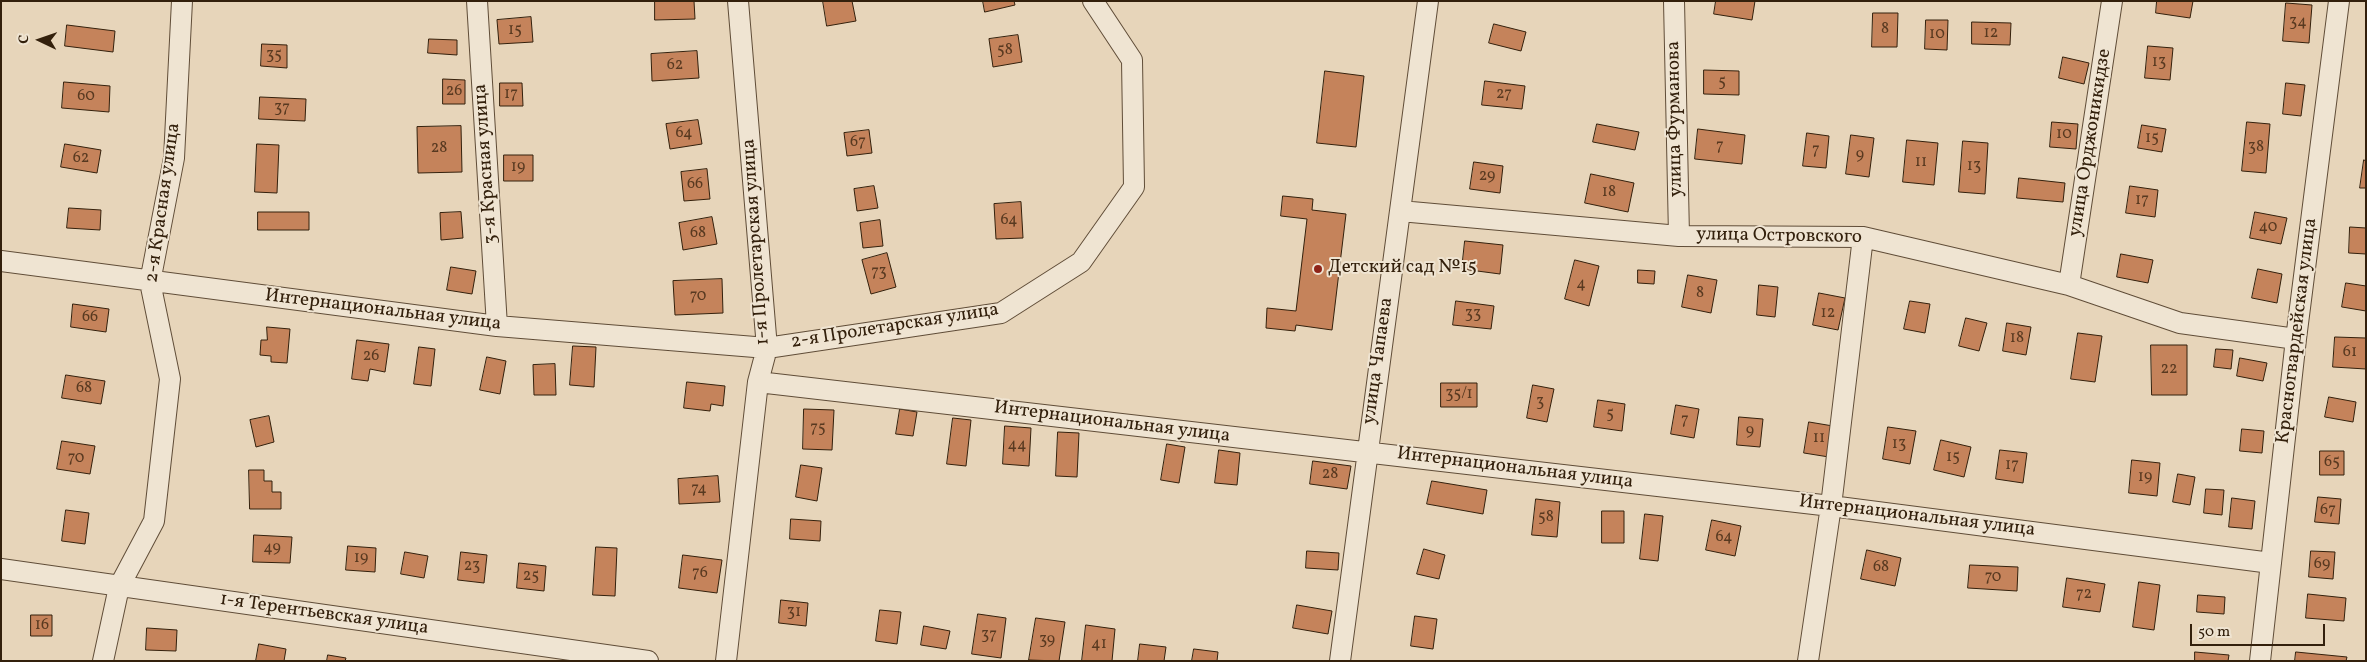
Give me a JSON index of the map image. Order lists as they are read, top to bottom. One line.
{"streets":{"street":["улица Фурманова","улица Орджоникидзе","3-я Красная улица","2-я Красная улица","улица Островского","1-я Пролетарская улица","Интернациональная улица","2-я Пролетарская улица","Красногвардейская улица","улица Чапаева","1-я Терентьевская улица"]},"crossings":[["улица Фурманова","улица Островского"],["улица Орджоникидзе","улица Островского"],["3-я Красная улица","Интернациональная улица"],["2-я Красная улица","Интернациональная улица"],["2-я Красная улица","1-я Терентьевская улица"],["улица Островского","Красногвардейская улица"],["улица Островского","улица Чапаева"],["1-я Пролетарская улица","Интернациональная улица"],["1-я Пролетарская улица","2-я Пролетарская улица"],["Интернациональная улица","2-я Пролетарская улица"],["Интернациональная улица","Красногвардейская улица"],["Интернациональная улица","улица Чапаева"]],"places":["Детский сад №15"],"house_numbers":["34","8","15","12","10","58","35","13","62","5","26","17","27","60","37","64","10","15","67","7","38","28","7","9","62","11","13","19","29","66","18","17","64","40","68","73","4","8","70","12","33","66","18","61","26","22","68","35/1","3","5","7","75","9","11","13","44","15","70","65","17","28","19","74","67","58","64","49","19","69","23","68","76","25","70","72","31","16","37","39","41"],"scale_bar":"50 m","north":"left"}
